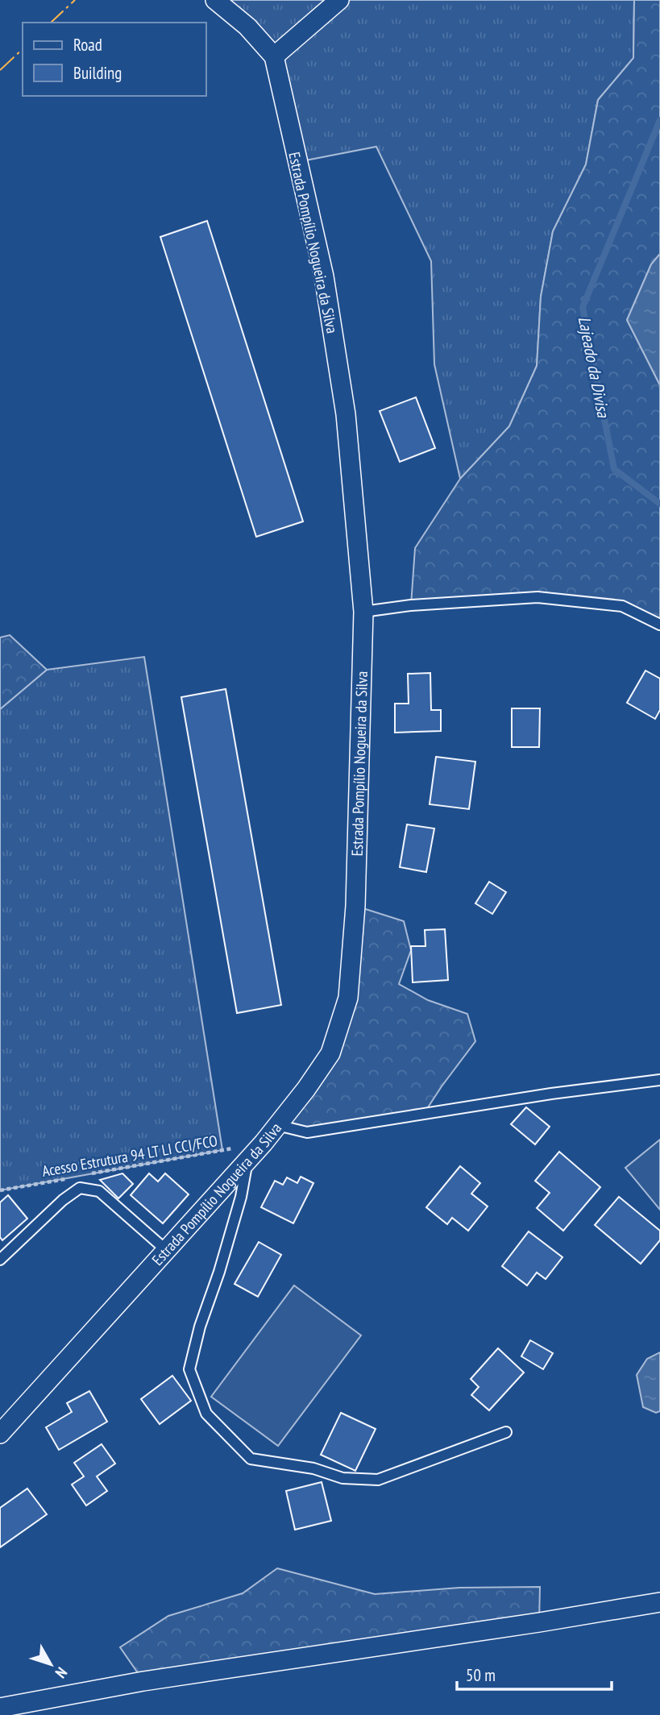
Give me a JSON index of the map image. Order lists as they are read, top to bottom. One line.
{"streets":{"street":["Estrada Pompílio Nogueira da Silva"],"path":["Acesso Estrutura 94 LT LI CCI/FCO"]},"water":["Lajeado da Divisa"],"legend":["Road","Building"],"scale_bar":"50 m","north":"bottom right"}
